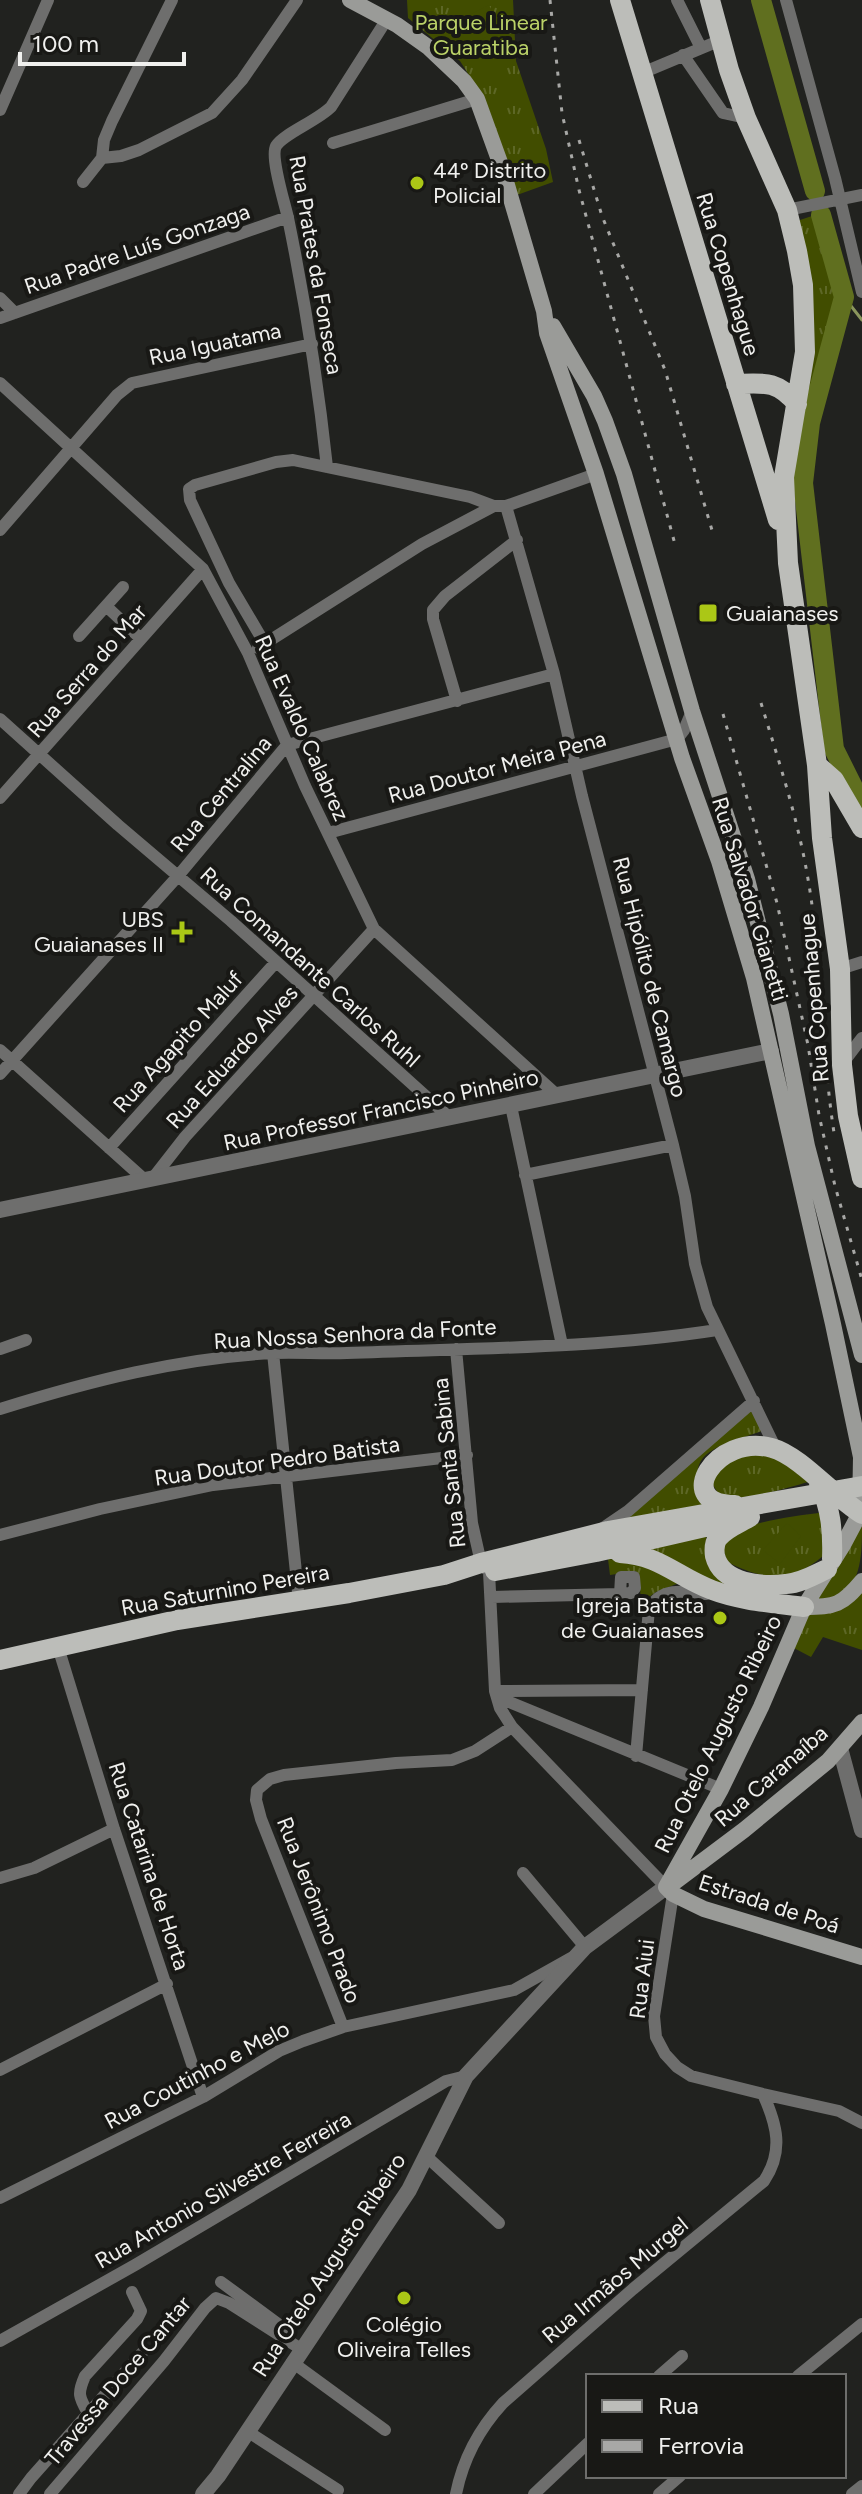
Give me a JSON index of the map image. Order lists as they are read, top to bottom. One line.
{"streets":{"main road":["Rua Copenhague","Rua Salvador Gianetti","Rua Saturnino Pereira","Rua Otelo Augusto Ribeiro","Rua Caranaíba","Estrada de Poá"],"street":["Rua Padre Luís Gonzaga","Rua Prates da Fonseca","Rua Iguatama","Rua Serra do Mar","Rua Evaldo Calabrez","Rua Doutor Meira Pena","Rua Centralina","Rua Comandante Carlos Ruhl","Rua Hipólito de Camargo","Rua Agapito Maluf","Rua Eduardo Alves","Rua Professor Francisco Pinheiro","Rua Nossa Senhora da Fonte","Rua Doutor Pedro Batista","Rua Santa Sabina","Rua Catarina de Horta","Rua Jerônimo Prado","Rua Aiui","Rua Coutinho e Melo","Rua Antonio Silvestre Ferreira","Rua Irmãos Murgel","Travessa Doce Cantar"]},"crossings":[["Rua Padre Luís Gonzaga","Rua Prates da Fonseca"],["Rua Prates da Fonseca","Rua Iguatama"],["Rua Prates da Fonseca","Rua Salvador Gianetti"],["Rua Iguatama","Rua Evaldo Calabrez"],["Rua Serra do Mar","Rua Evaldo Calabrez"],["Rua Serra do Mar","Rua Comandante Carlos Ruhl"],["Rua Evaldo Calabrez","Rua Doutor Meira Pena"],["Rua Evaldo Calabrez","Rua Centralina"],["Rua Evaldo Calabrez","Rua Eduardo Alves"],["Rua Evaldo Calabrez","Rua Professor Francisco Pinheiro"],["Rua Doutor Meira Pena","Rua Salvador Gianetti"],["Rua Doutor Meira Pena","Rua Hipólito de Camargo"],["Rua Centralina","Rua Comandante Carlos Ruhl"],["Rua Centralina","Rua Hipólito de Camargo"],["Rua Salvador Gianetti","Rua Professor Francisco Pinheiro"],["Rua Salvador Gianetti","Rua Otelo Augusto Ribeiro"],["Rua Comandante Carlos Ruhl","Rua Agapito Maluf"],["Rua Comandante Carlos Ruhl","Rua Eduardo Alves"],["Rua Comandante Carlos Ruhl","Rua Professor Francisco Pinheiro"],["Rua Hipólito de Camargo","Rua Professor Francisco Pinheiro"],["Rua Hipólito de Camargo","Rua Nossa Senhora da Fonte"],["Rua Hipólito de Camargo","Rua Saturnino Pereira"],["Rua Eduardo Alves","Rua Professor Francisco Pinheiro"],["Rua Nossa Senhora da Fonte","Rua Santa Sabina"],["Rua Doutor Pedro Batista","Rua Santa Sabina"],["Rua Santa Sabina","Rua Saturnino Pereira"],["Rua Santa Sabina","Rua Otelo Augusto Ribeiro"],["Rua Santa Sabina","Rua Caranaíba"],["Rua Santa Sabina","Estrada de Poá"],["Rua Santa Sabina","Rua Jerônimo Prado"],["Rua Santa Sabina","Rua Aiui"],["Rua Saturnino Pereira","Rua Catarina de Horta"],["Rua Otelo Augusto Ribeiro","Rua Caranaíba"],["Rua Otelo Augusto Ribeiro","Estrada de Poá"],["Rua Otelo Augusto Ribeiro","Rua Aiui"],["Rua Otelo Augusto Ribeiro","Rua Coutinho e Melo"],["Rua Otelo Augusto Ribeiro","Rua Antonio Silvestre Ferreira"],["Rua Otelo Augusto Ribeiro","Travessa Doce Cantar"],["Rua Caranaíba","Estrada de Poá"],["Rua Caranaíba","Rua Aiui"],["Rua Catarina de Horta","Rua Coutinho e Melo"],["Estrada de Poá","Rua Aiui"],["Rua Jerônimo Prado","Rua Coutinho e Melo"],["Rua Aiui","Rua Irmãos Murgel"]],"parks":["Parque Linear Guaratiba"],"places":{"other":["44º Distrito Policial","Igreja Batista de Guaianases","Colégio Oliveira Telles"],"transit":["Guaianases"],"health":["UBS Guaianases II"]},"legend":["Rua","Ferrovia"],"scale_bar":"100 m"}
